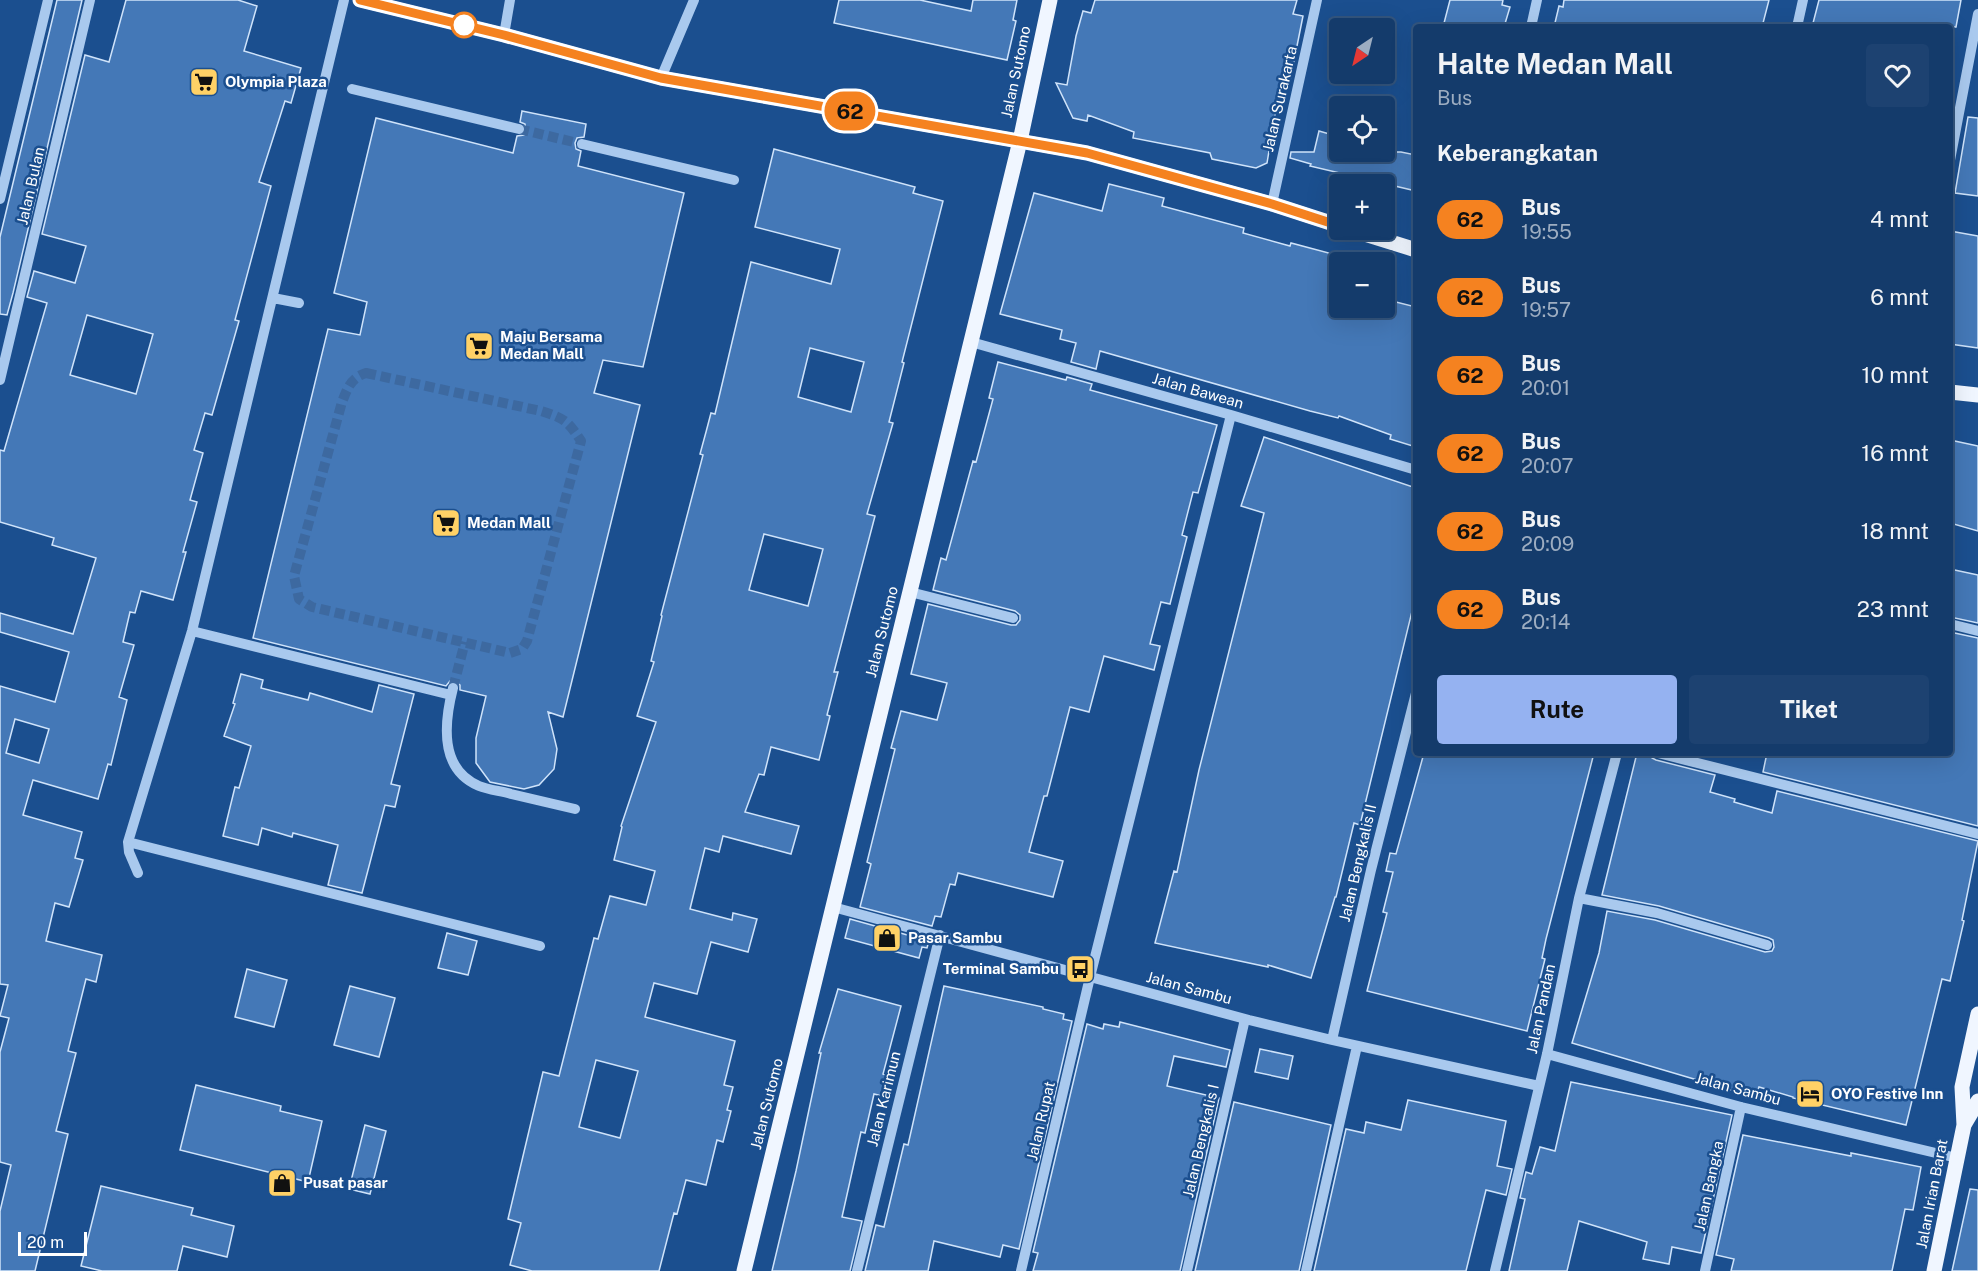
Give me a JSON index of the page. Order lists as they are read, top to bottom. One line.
{"streets":{"main road":["Jalan Sutomo","Jalan Irian Barat"],"street":["Jalan Surakarta","Jalan Bulan","Jalan Bawean","Jalan Bengkalis II","Jalan Sambu","Jalan Pandan","Jalan Karimun","Jalan Rupat","Jalan Bengkalis I","Jalan Bangka"]},"crossings":[["Jalan Sutomo","Jalan Bawean"],["Jalan Sutomo","Jalan Sambu"],["Jalan Bawean","Jalan Rupat"],["Jalan Bengkalis II","Jalan Sambu"],["Jalan Sambu","Jalan Pandan"],["Jalan Sambu","Jalan Karimun"],["Jalan Sambu","Jalan Rupat"],["Jalan Sambu","Jalan Bengkalis I"],["Jalan Sambu","Jalan Bangka"],["Jalan Sambu","Jalan Irian Barat"]],"places":{"supermarket":["Olympia Plaza","Maju Bersama Medan Mall","Medan Mall"],"shop":["Pasar Sambu","Pusat pasar"],"bus stop":["Terminal Sambu"],"hotel":["OYO Festive Inn"]},"lines":["bus line 62"],"scale_bar":"20 m","north":"bottom left","page":{"on_map":"62","map_buttons":["+","−"],"heading":[["Halte Medan Mall","Bus"],"Keberangkatan"],"list":[{"mark":"62","name":"Bus","note":"19:55","value":"4 mnt"},{"mark":"62","name":"Bus","note":"19:57","value":"6 mnt"},{"mark":"62","name":"Bus","note":"20:01","value":"10 mnt"},{"mark":"62","name":"Bus","note":"20:07","value":"16 mnt"},{"mark":"62","name":"Bus","note":"20:09","value":"18 mnt"},{"mark":"62","name":"Bus","note":"20:14","value":"23 mnt"}],"buttons":["Rute","Tiket"],"scale":"20 m"}}
